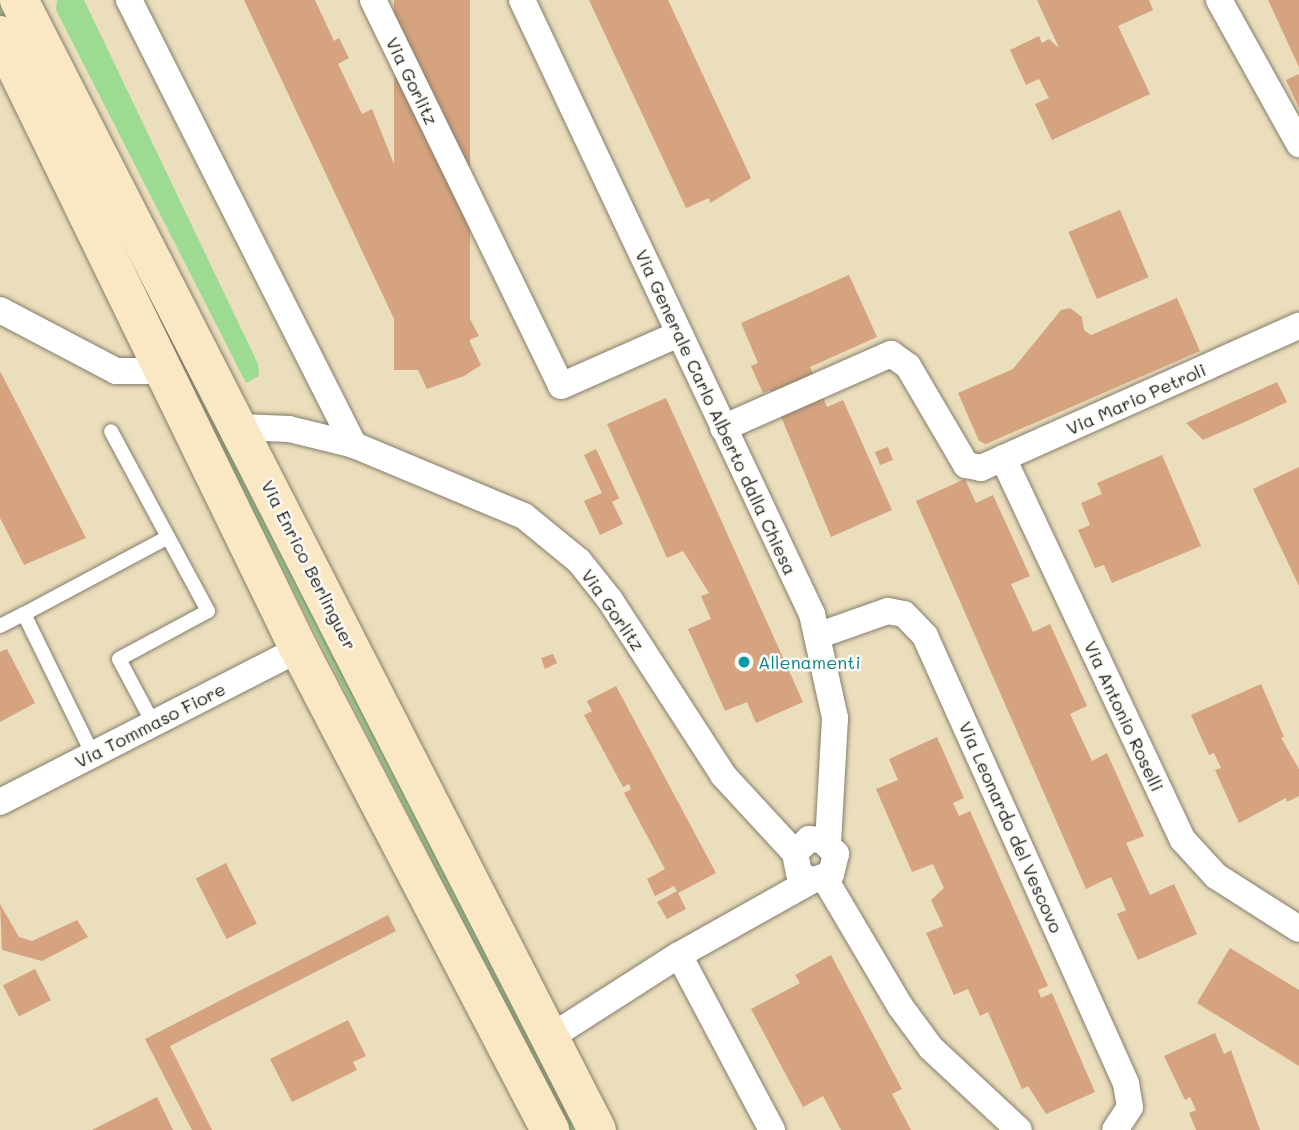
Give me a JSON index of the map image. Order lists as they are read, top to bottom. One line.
{"streets":{"main road":["Via Enrico Berlinguer"],"street":["Via Gorlitz","Via Mario Petroli","Via Generale Carlo Alberto dalla Chiesa","Via Antonio Roselli","Via Tommaso Fiore","Via Leonardo del Vescovo"]},"crossings":[["Via Gorlitz","Via Generale Carlo Alberto dalla Chiesa"],["Via Gorlitz","Via Enrico Berlinguer"],["Via Mario Petroli","Via Generale Carlo Alberto dalla Chiesa"],["Via Mario Petroli","Via Antonio Roselli"],["Via Generale Carlo Alberto dalla Chiesa","Via Leonardo del Vescovo"],["Via Enrico Berlinguer","Via Tommaso Fiore"]],"places":["Allenamenti"]}
